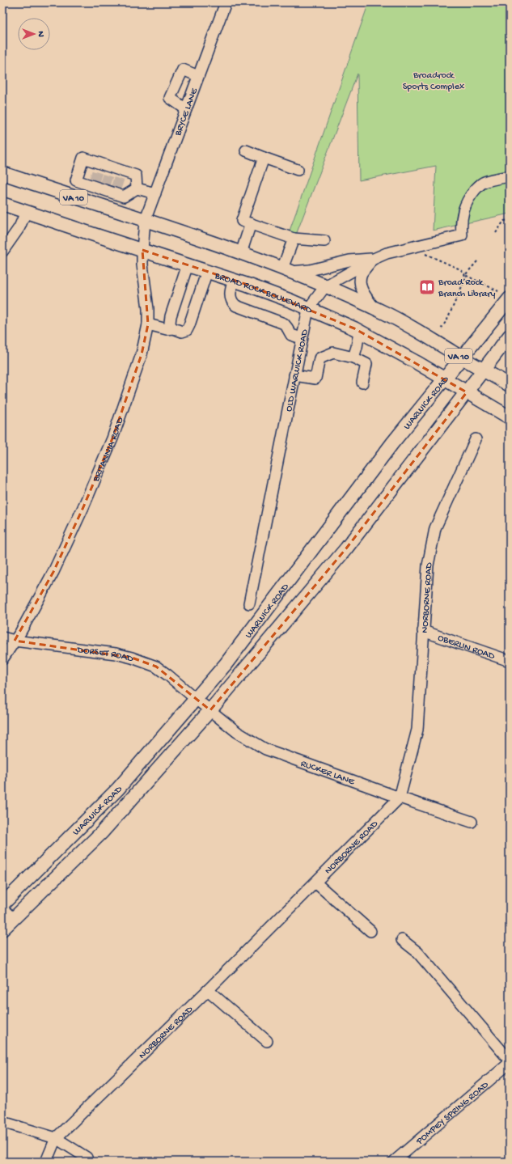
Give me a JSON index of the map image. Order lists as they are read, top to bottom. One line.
{"streets":{"main road":["VA 10","BROAD ROCK BOULEVARD","WARWICK ROAD"],"street":["BRYCE LANE","OLD WARWICK ROAD","BRITANNIA ROAD","NORBORNE ROAD","OBERLIN ROAD","DORSET ROAD","RUCKER LANE","POMPEY SPRING ROAD"]},"crossings":[["BRYCE LANE","VA 10"],["BRYCE LANE","BRITANNIA ROAD"],["VA 10","OLD WARWICK ROAD"],["VA 10","WARWICK ROAD"],["VA 10","BRITANNIA ROAD"],["BROAD ROCK BOULEVARD","OLD WARWICK ROAD"],["BROAD ROCK BOULEVARD","WARWICK ROAD"],["BROAD ROCK BOULEVARD","BRITANNIA ROAD"],["WARWICK ROAD","DORSET ROAD"],["WARWICK ROAD","RUCKER LANE"],["BRITANNIA ROAD","DORSET ROAD"],["NORBORNE ROAD","OBERLIN ROAD"],["NORBORNE ROAD","RUCKER LANE"],["DORSET ROAD","RUCKER LANE"]],"parks":["Broadrock Sports Complex"],"places":{"library":["Broad Rock Branch Library"]},"north":"right"}
